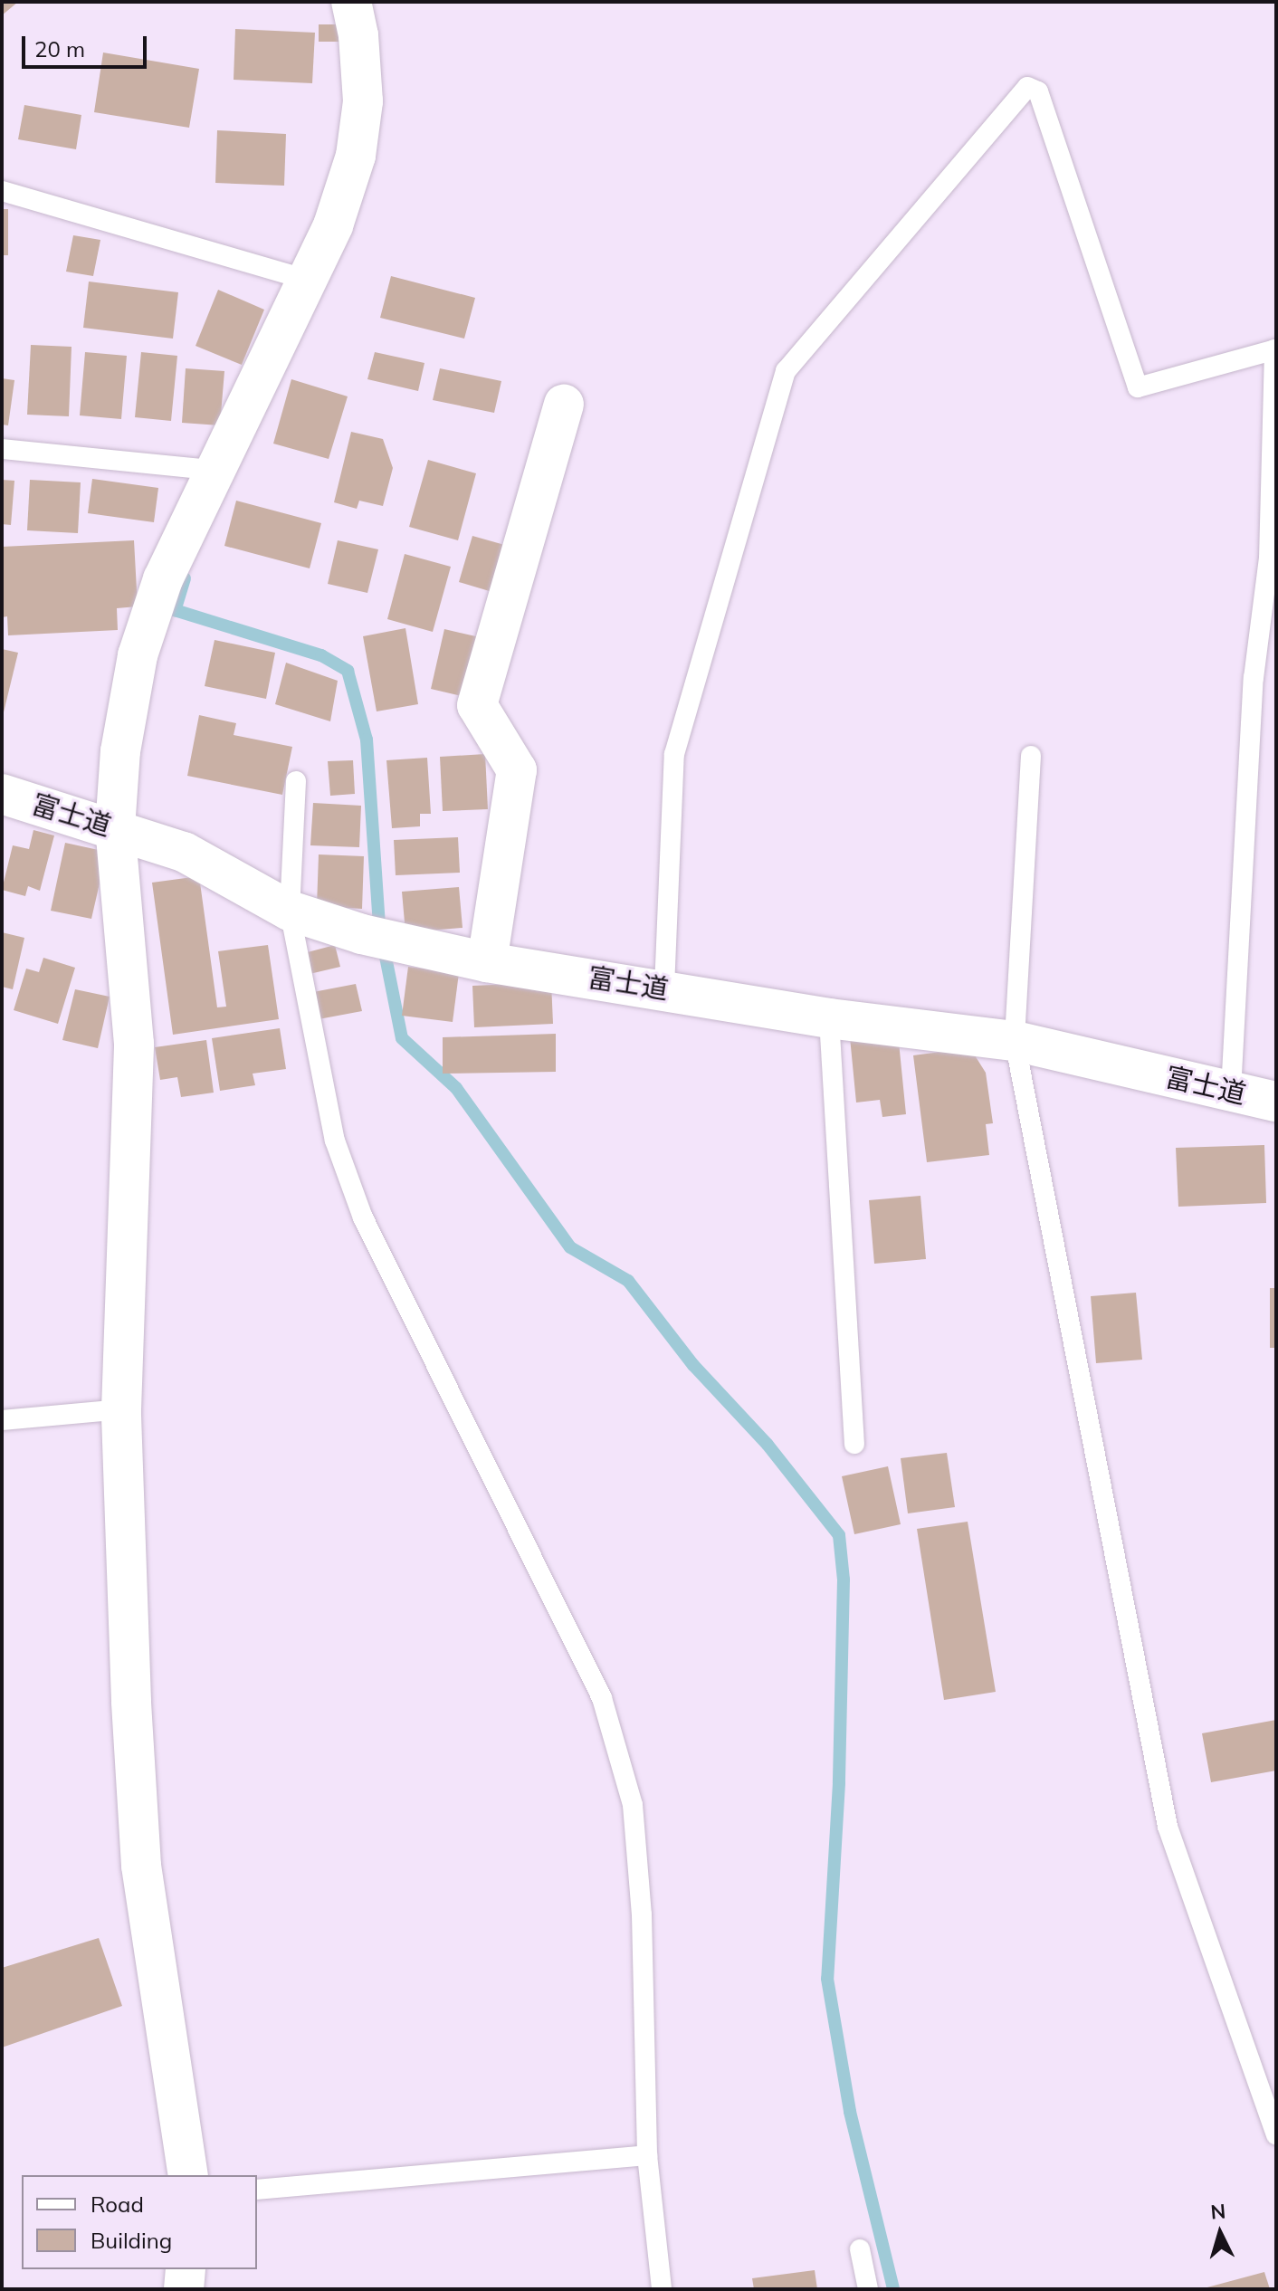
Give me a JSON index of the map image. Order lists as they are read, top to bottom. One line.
{"streets":{"street":["富士道"]},"legend":["Road","Building"],"scale_bar":"20 m","north":"top"}
